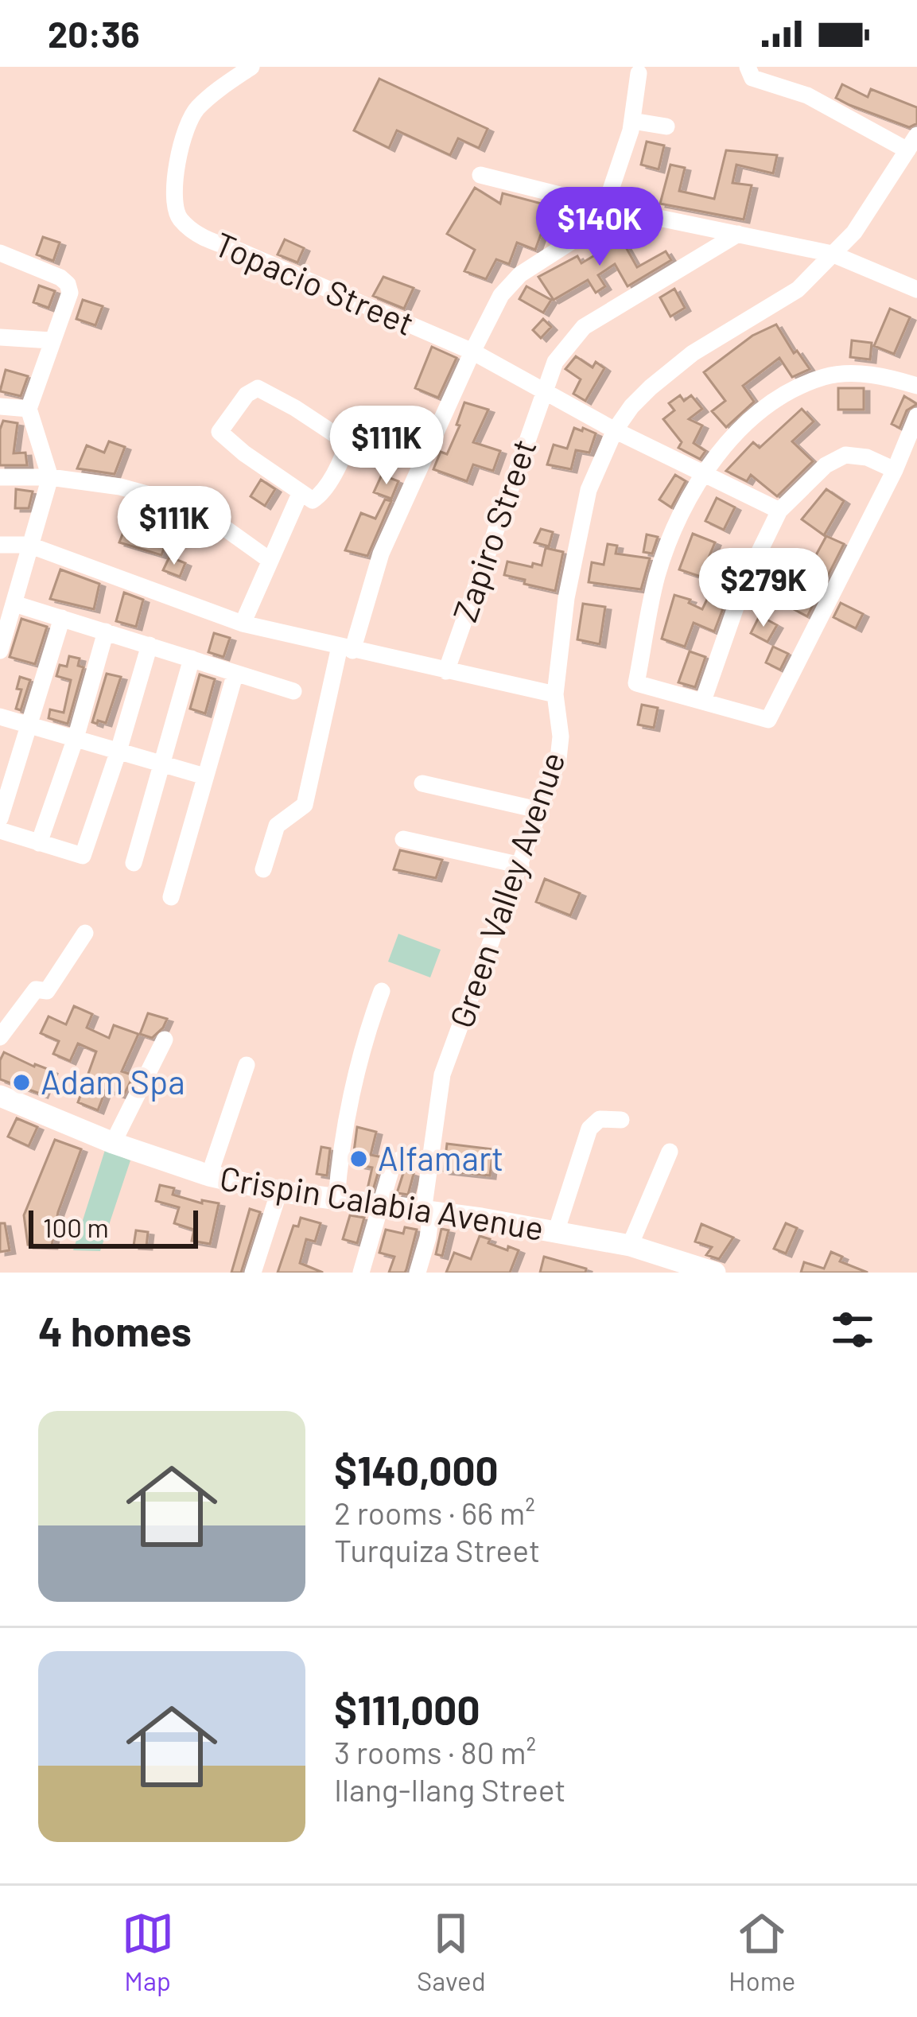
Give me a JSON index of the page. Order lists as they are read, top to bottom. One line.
{"streets":{"main road":["Crispin Calabia Avenue"],"street":["Topacio Street","Zapiro Street","Green Valley Avenue"]},"crossings":[["Topacio Street","Zapiro Street"],["Topacio Street","Green Valley Avenue"],["Green Valley Avenue","Crispin Calabia Avenue"]],"places":["Adam Spa","Alfamart"],"scale_bar":"100 m","page":{"status":"20:36","price":["$140K","$111K","$111K","$279K"],"scale":"100 m","heading":"4 homes","list":[{"name":"$140,000","note":"2 rooms · 66 m² · Turquiza Street"},{"name":"$111,000","note":"3 rooms · 80 m² · Ilang-Ilang Street"}],"tabs":["Map","Saved","Home"]}}
